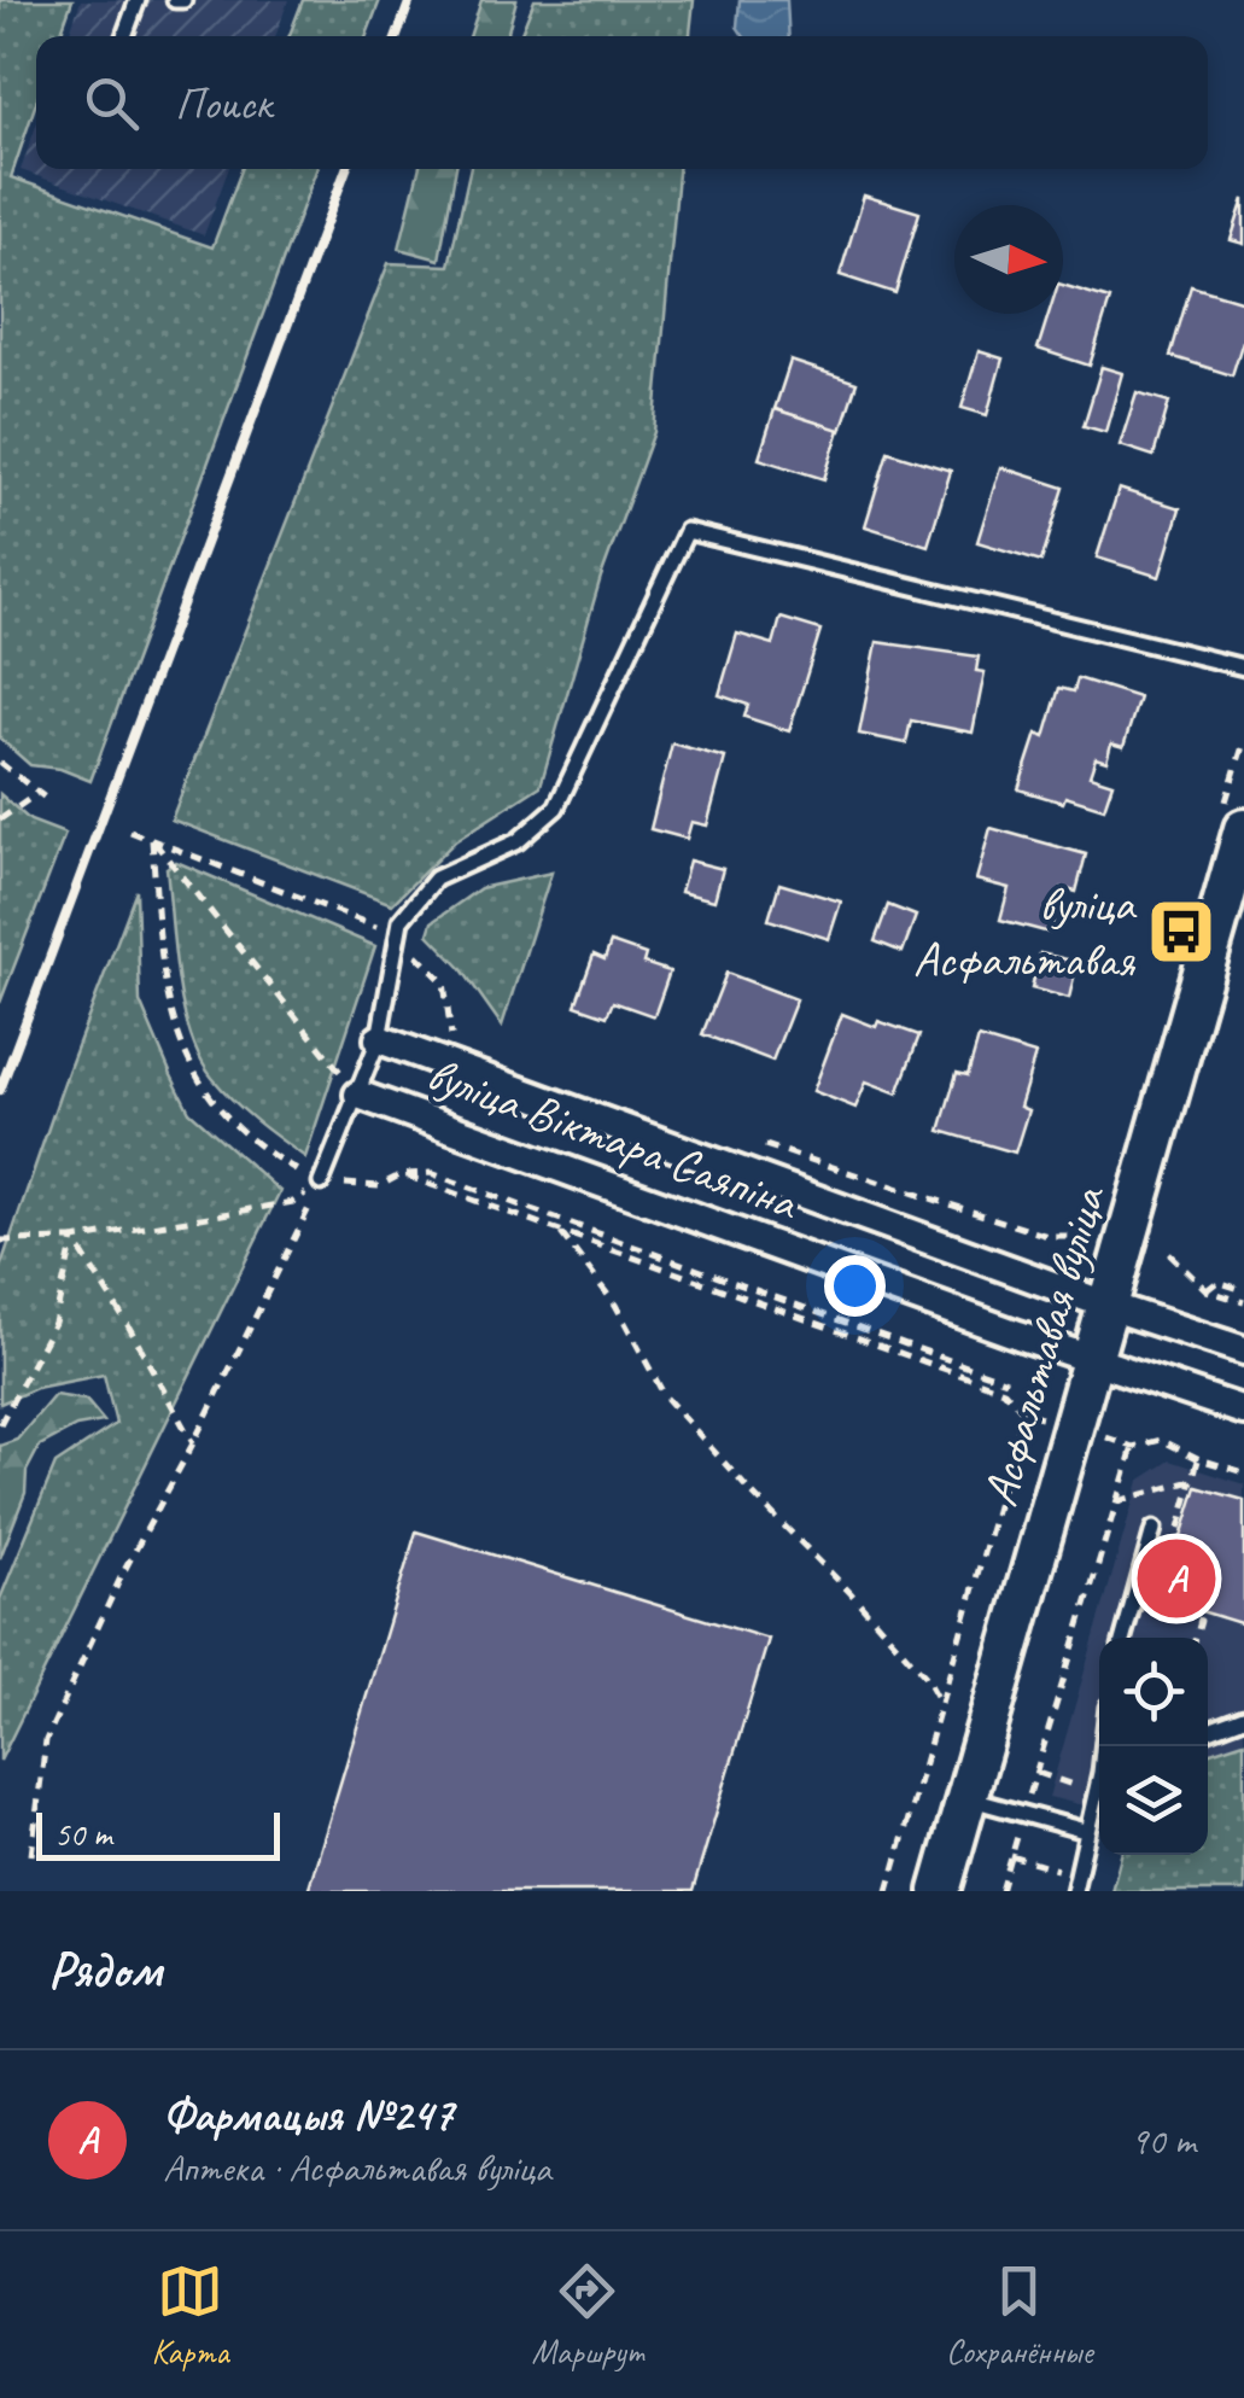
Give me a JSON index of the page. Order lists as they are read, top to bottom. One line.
{"streets":{"street":["вуліца Віктара Саяпіна","Асфальтавая вуліца"]},"crossings":[["вуліца Віктара Саяпіна","Асфальтавая вуліца"]],"places":{"bus stop":["вуліца Асфальтавая"]},"scale_bar":"50 m","north":"right","page":{"search":"Поиск","pins":"A","scale":"50 m","heading":"Рядом","list":[{"mark":"A","name":"Фармацыя №247","note":"Аптека · Асфальтавая вуліца","value":"90 m"}],"nav":["Карта","Маршрут","Сохранённые"]}}
